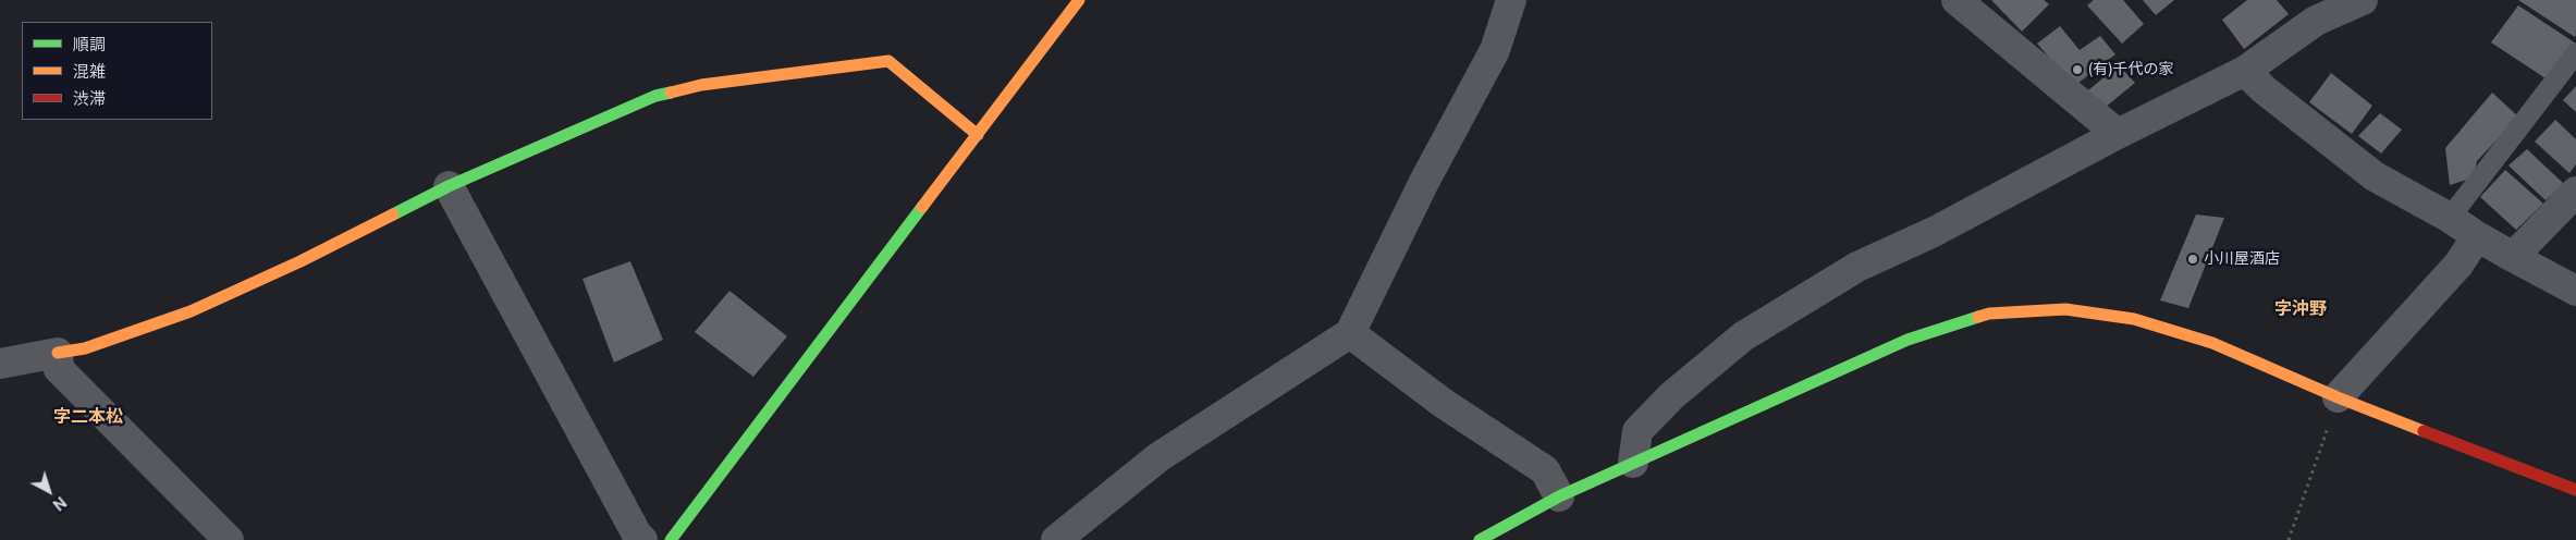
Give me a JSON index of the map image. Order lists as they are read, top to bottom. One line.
{"districts":["字沖野","字二本松"],"places":["(有)千代の家","小川屋酒店"],"legend":["順調","混雑","渋滞"],"north":"bottom right"}
